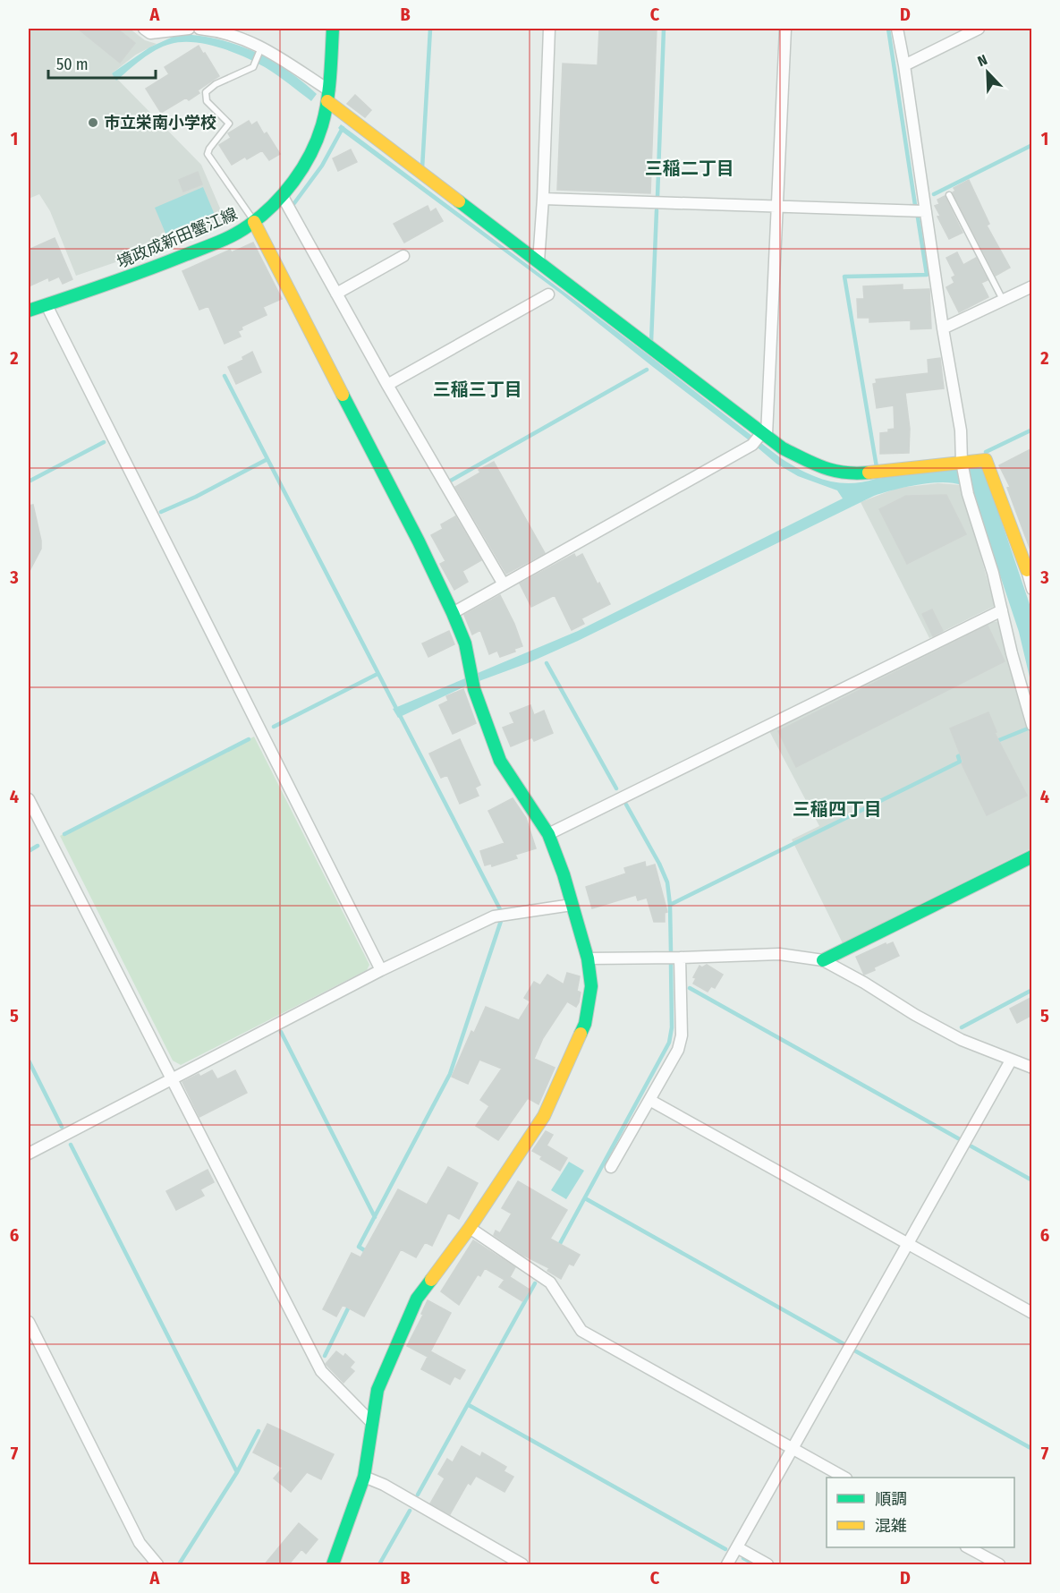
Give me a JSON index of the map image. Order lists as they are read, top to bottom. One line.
{"streets":{"street":["境政成新田蟹江線"]},"districts":["三稲二丁目","三稲三丁目","三稲四丁目"],"places":["市立栄南小学校"],"legend":["順調","混雑"],"scale_bar":"50 m","north":"top left","grid":{"columns":["A","B","C","D"],"rows":["1","2","3","4","5","6","7"]}}
